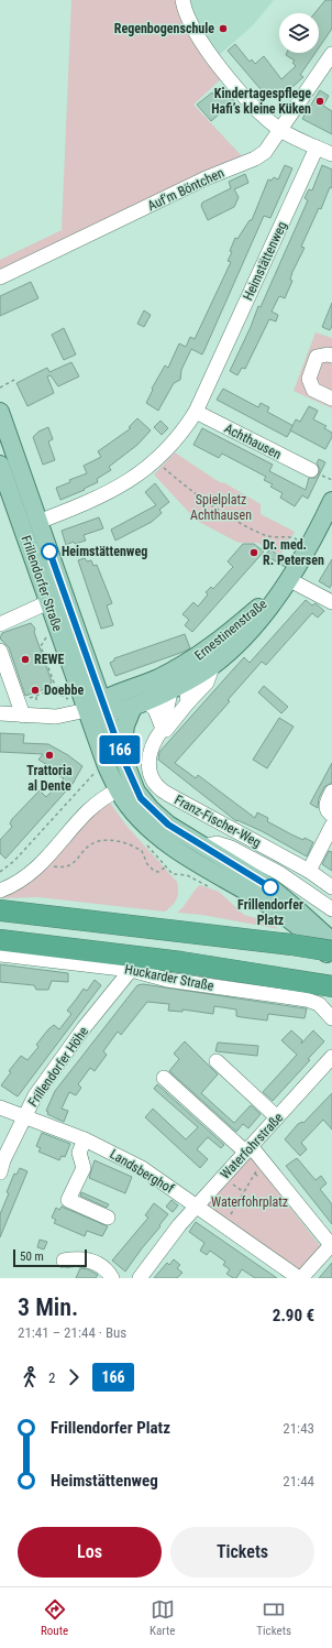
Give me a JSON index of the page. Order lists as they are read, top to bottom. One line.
{"streets":{"main road":["Frillendorfer Straße","Ernestinenstraße"],"street":["Auf'm Böntchen","Heimstättenweg","Achthausen","Franz-Fischer-Weg","Huckarder Straße","Frillendorfer Höhe","Waterfohrstraße","Landsberghof"]},"crossings":[["Heimstättenweg","Achthausen"],["Heimstättenweg","Frillendorfer Straße"],["Frillendorfer Straße","Ernestinenstraße"],["Ernestinenstraße","Franz-Fischer-Weg"],["Huckarder Straße","Frillendorfer Höhe"],["Frillendorfer Höhe","Landsberghof"],["Waterfohrstraße","Landsberghof"]],"parks":["Spielplatz Achthausen","Waterfohrplatz"],"places":["Regenbogenschule","Kindertagespflege Hafi’s kleine Küken","Heimstättenweg","Dr. med. R. Petersen","REWE","Doebbe","Trattoria al Dente","Frillendorfer Platz"],"lines":["bus line 166"],"scale_bar":"50 m","page":{"on_map":"166","scale":"50 m","heading":["3 Min.","21:41 – 21:44 · Bus","2.90 €"],"legs":["2","166"],"list":[{"name":"Frillendorfer Platz","value":"21:43"},{"name":"Heimstättenweg","value":"21:44"}],"buttons":["Los","Tickets"],"tabs":["Route","Karte","Tickets"]}}
